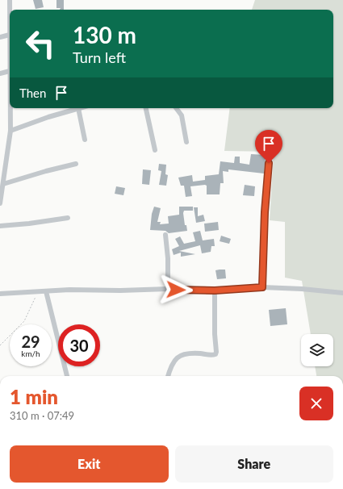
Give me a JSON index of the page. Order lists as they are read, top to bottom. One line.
{"page":{"turn":["130 m","Turn left"],"then":"Then","speed":"29 km/h","limit":"30","heading":["1 min","310 m · 07:49"],"buttons":["Exit","Share"]}}
